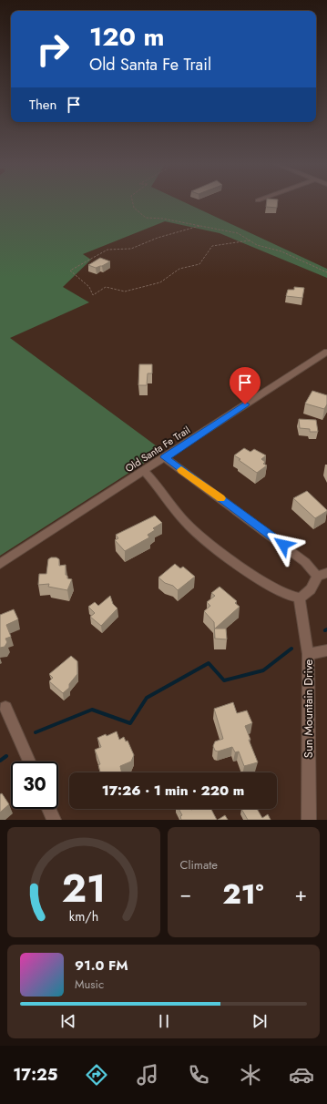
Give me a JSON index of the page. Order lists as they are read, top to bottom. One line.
{"streets":{"street":["Old Santa Fe Trail","Sun Mountain Drive"]},"page":{"turn":["120 m","Old Santa Fe Trail"],"then":"Then","limit":"30","trip":"17:26 · 1 min · 220 m","tile":"Climate","heat":["−","21°","+"],"song":["91.0 FM","Music"],"tabs":"17:25","gauge":["21","km/h"]}}
